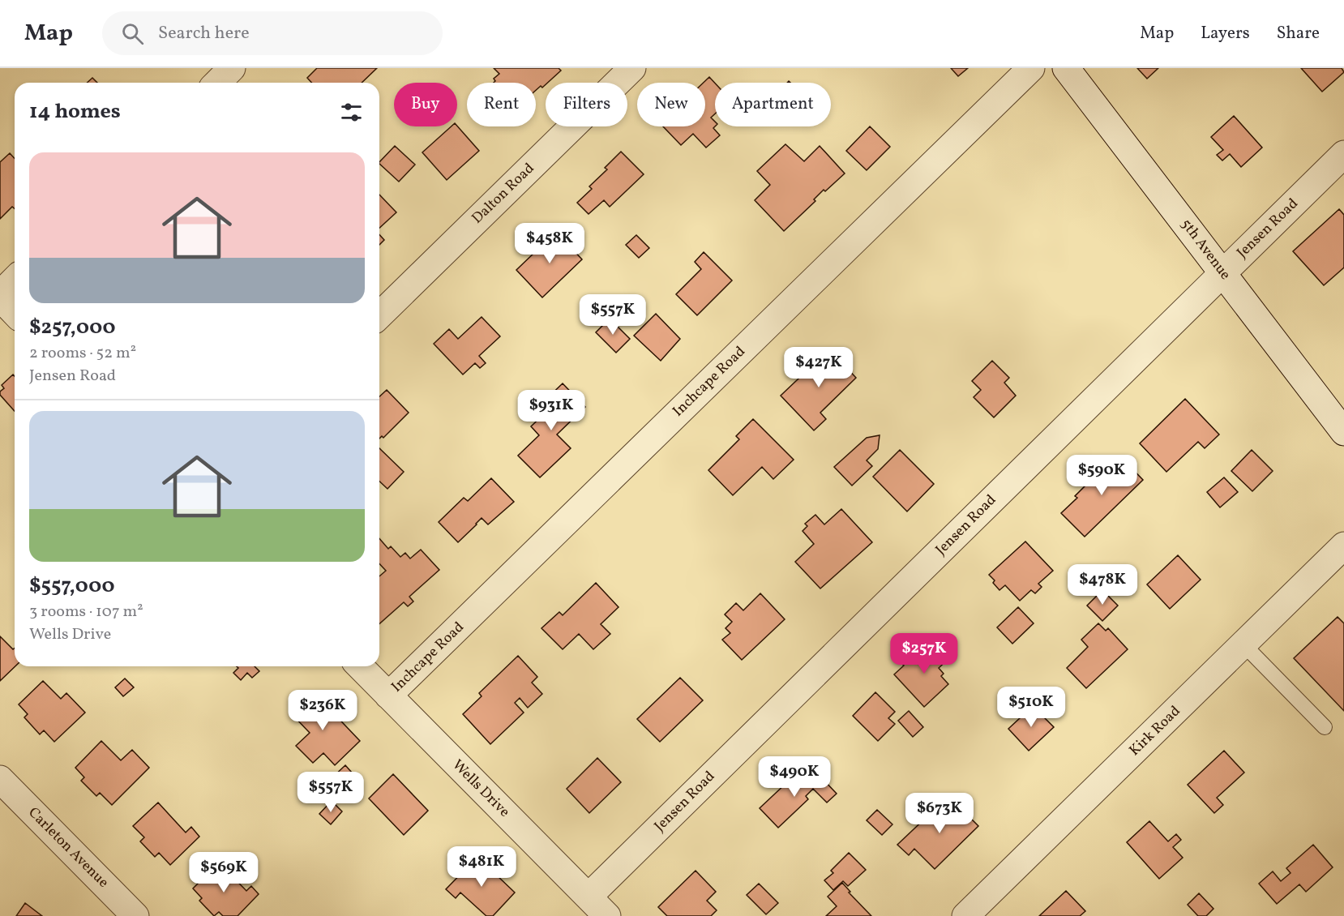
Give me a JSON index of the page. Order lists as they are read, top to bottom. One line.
{"streets":{"street":["Dalton Road","Jensen Road","5th Avenue","Inchcape Road","Kirk Road","Wells Drive","Carleton Avenue"]},"crossings":[["Jensen Road","5th Avenue"],["Jensen Road","Wells Drive"],["Inchcape Road","Wells Drive"]],"page":{"header":"Map","search":"Search here","nav":["Map","Layers","Share"],"chip":["Buy","Rent","Filters","New","Apartment"],"heading":"14 homes","list":[{"name":"$257,000","note":"2 rooms · 52 m² · Jensen Road"},{"name":"$557,000","note":"3 rooms · 107 m² · Wells Drive"}],"price":["$458K","$557K","$427K","$931K","$590K","$478K","$257K","$510K","$236K","$490K","$557K","$673K","$481K","$569K"]}}
